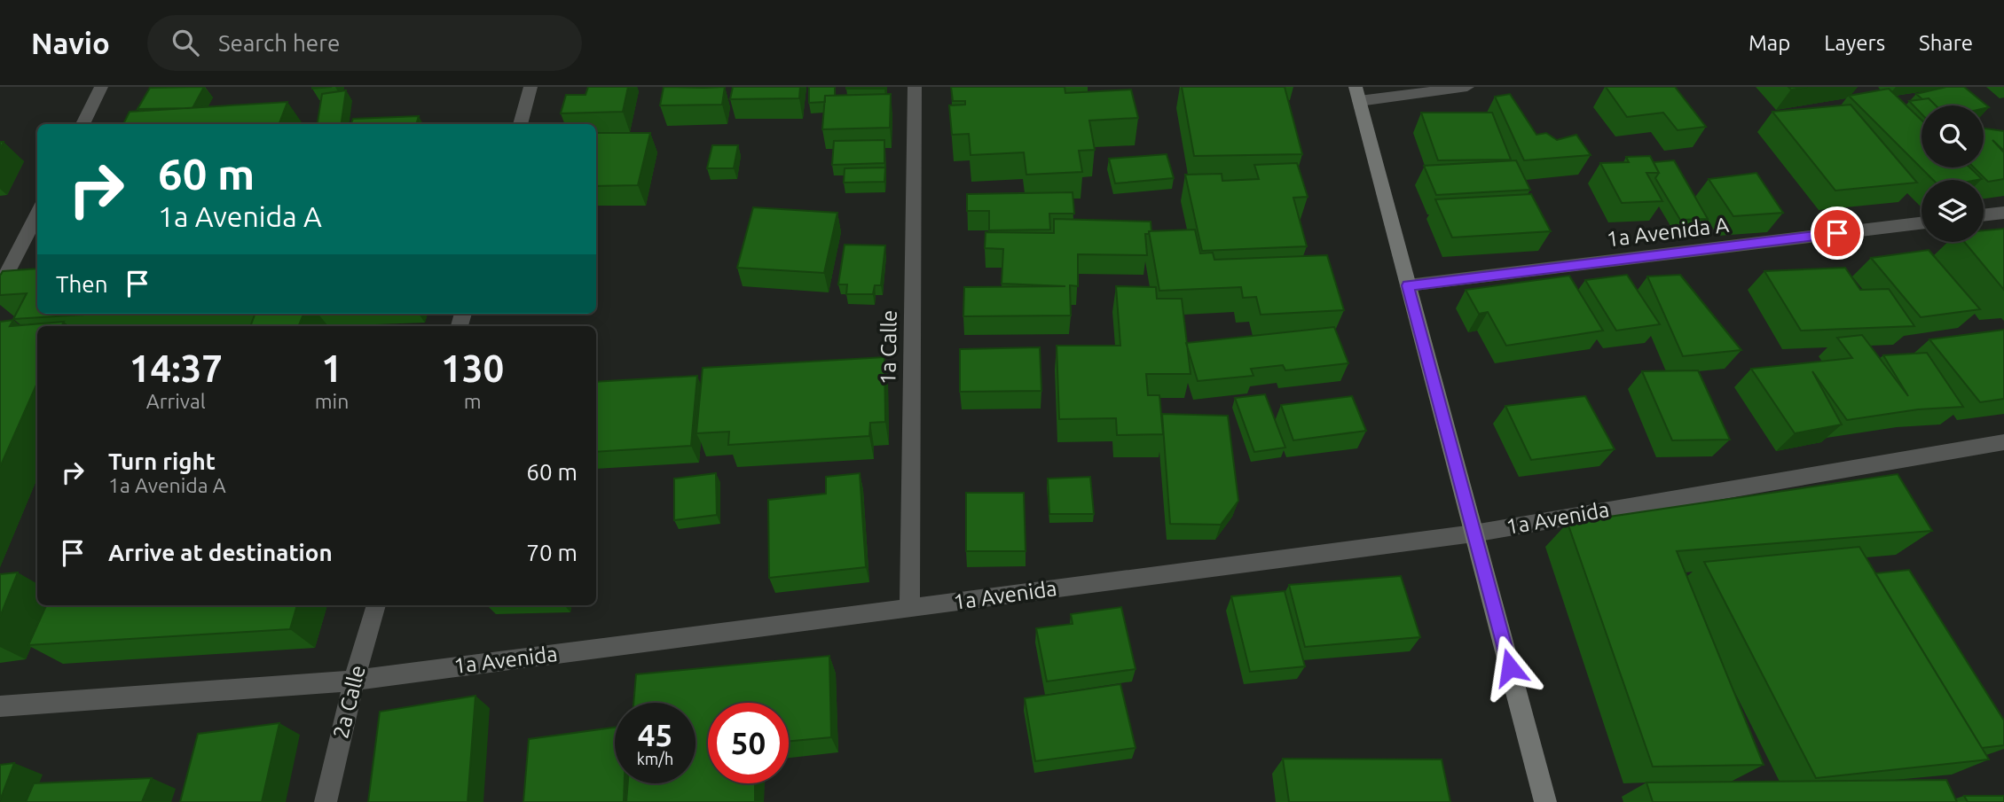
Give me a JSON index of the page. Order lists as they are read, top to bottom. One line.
{"streets":{"street":["1a Avenida A","1a Calle","1a Avenida","2a Calle"]},"crossings":[["1a Calle","1a Avenida"],["1a Avenida","2a Calle"]],"page":{"header":"Navio","search":"Search here","nav":["Map","Layers","Share"],"turn":["60 m","1a Avenida A"],"then":"Then","eta":["14:37","Arrival","1","min","130","m"],"list":[{"name":"Turn right","note":"1a Avenida A","value":"60 m"},{"name":"Arrive at destination","value":"70 m"}],"speed":"45 km/h","limit":"50"}}
